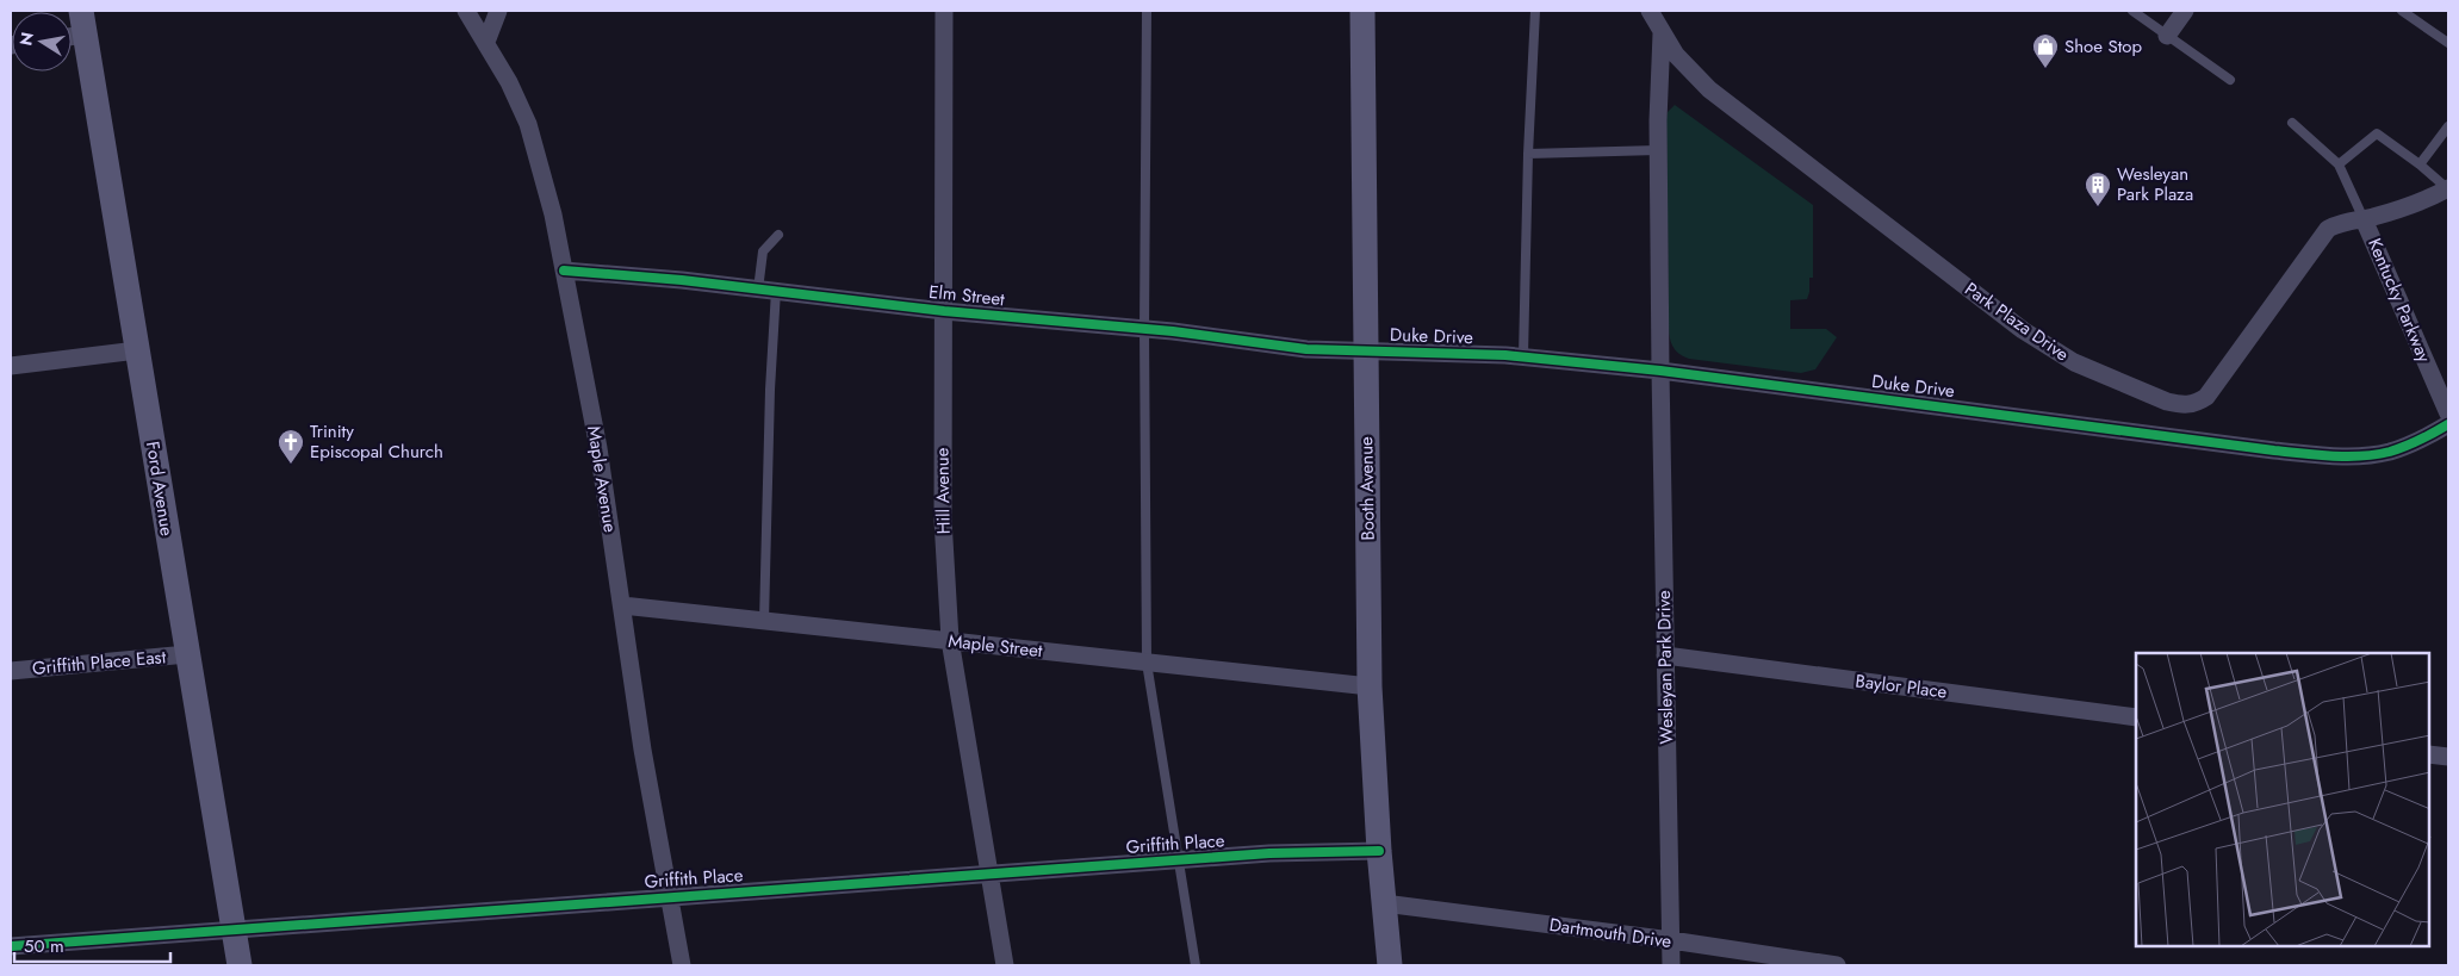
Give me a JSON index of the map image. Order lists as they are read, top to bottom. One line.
{"streets":{"street":["Elm Street","Kentucky Parkway","Park Plaza Drive","Duke Drive","Maple Avenue","Ford Avenue","Booth Avenue","Hill Avenue","Maple Street","Griffith Place East","Wesleyan Park Drive","Baylor Place","Griffith Place","Dartmouth Drive"]},"crossings":[["Elm Street","Duke Drive"],["Elm Street","Maple Avenue"],["Elm Street","Booth Avenue"],["Elm Street","Hill Avenue"],["Kentucky Parkway","Park Plaza Drive"],["Park Plaza Drive","Duke Drive"],["Park Plaza Drive","Wesleyan Park Drive"],["Duke Drive","Booth Avenue"],["Duke Drive","Wesleyan Park Drive"],["Maple Avenue","Maple Street"],["Maple Avenue","Griffith Place"],["Ford Avenue","Griffith Place East"],["Ford Avenue","Griffith Place"],["Booth Avenue","Maple Street"],["Booth Avenue","Griffith Place"],["Booth Avenue","Dartmouth Drive"],["Hill Avenue","Maple Street"],["Hill Avenue","Griffith Place"],["Wesleyan Park Drive","Baylor Place"],["Wesleyan Park Drive","Dartmouth Drive"]],"places":{"shop":["Shoe Stop"],"building":["Wesleyan Park Plaza"],"church":["Trinity Episcopal Church"]},"scale_bar":"50 m","north":"left"}
